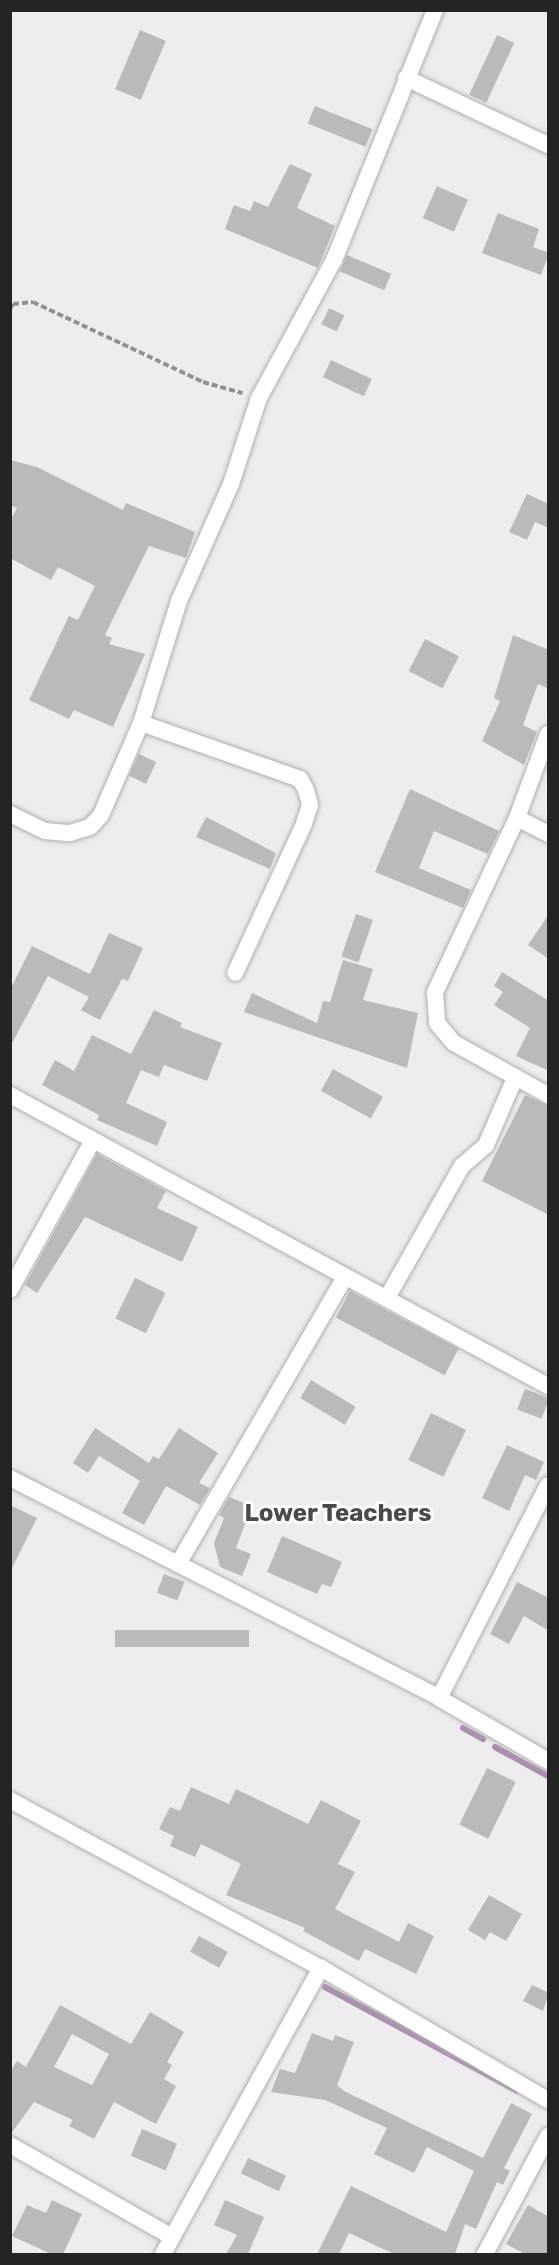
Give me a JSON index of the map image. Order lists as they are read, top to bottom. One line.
{"districts":["Lower Teachers"]}
